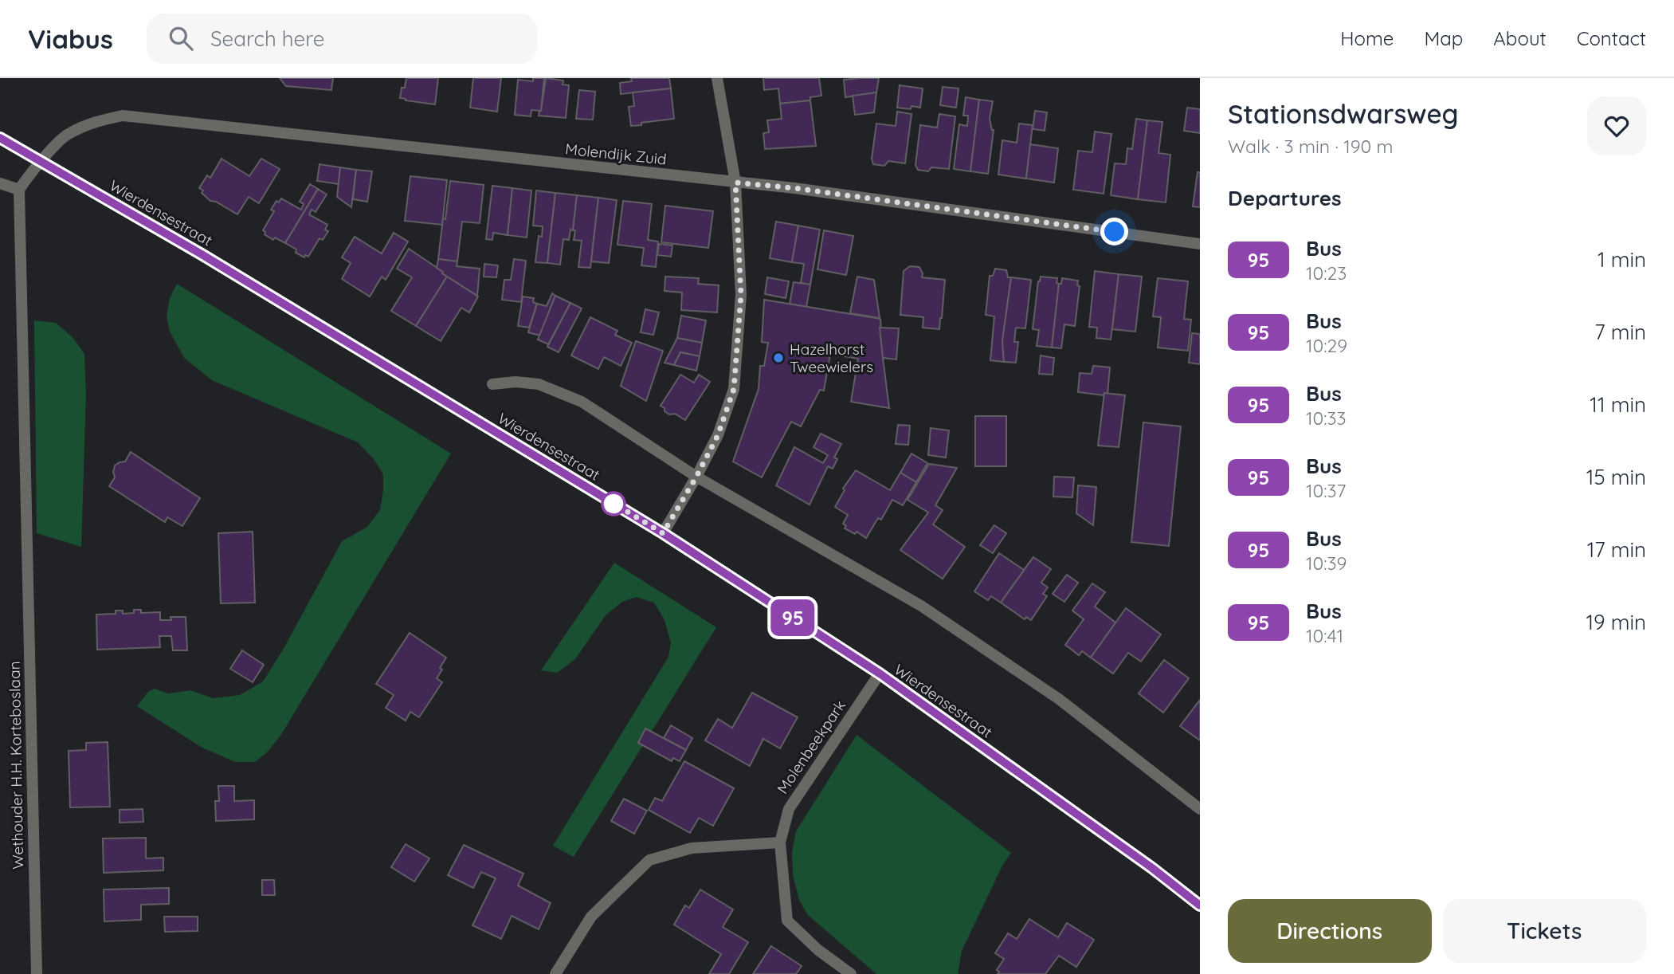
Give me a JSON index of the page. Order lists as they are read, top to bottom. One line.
{"streets":{"main road":["Wierdensestraat"],"street":["Molendijk Zuid","Molenbeekpark","Wethouder H.H. Korteboslaan"]},"crossings":[["Molendijk Zuid","Wierdensestraat"],["Wierdensestraat","Molenbeekpark"]],"places":["Hazelhorst Tweewielers"],"lines":["bus line 95"],"page":{"header":"Viabus","search":"Search here","nav":["Home","Map","About","Contact"],"on_map":"95","heading":[["Stationsdwarsweg","Walk · 3 min · 190 m"],"Departures"],"list":[{"mark":"95","name":"Bus","note":"10:23","value":"1 min"},{"mark":"95","name":"Bus","note":"10:29","value":"7 min"},{"mark":"95","name":"Bus","note":"10:33","value":"11 min"},{"mark":"95","name":"Bus","note":"10:37","value":"15 min"},{"mark":"95","name":"Bus","note":"10:39","value":"17 min"},{"mark":"95","name":"Bus","note":"10:41","value":"19 min"}],"buttons":["Directions","Tickets"]}}
